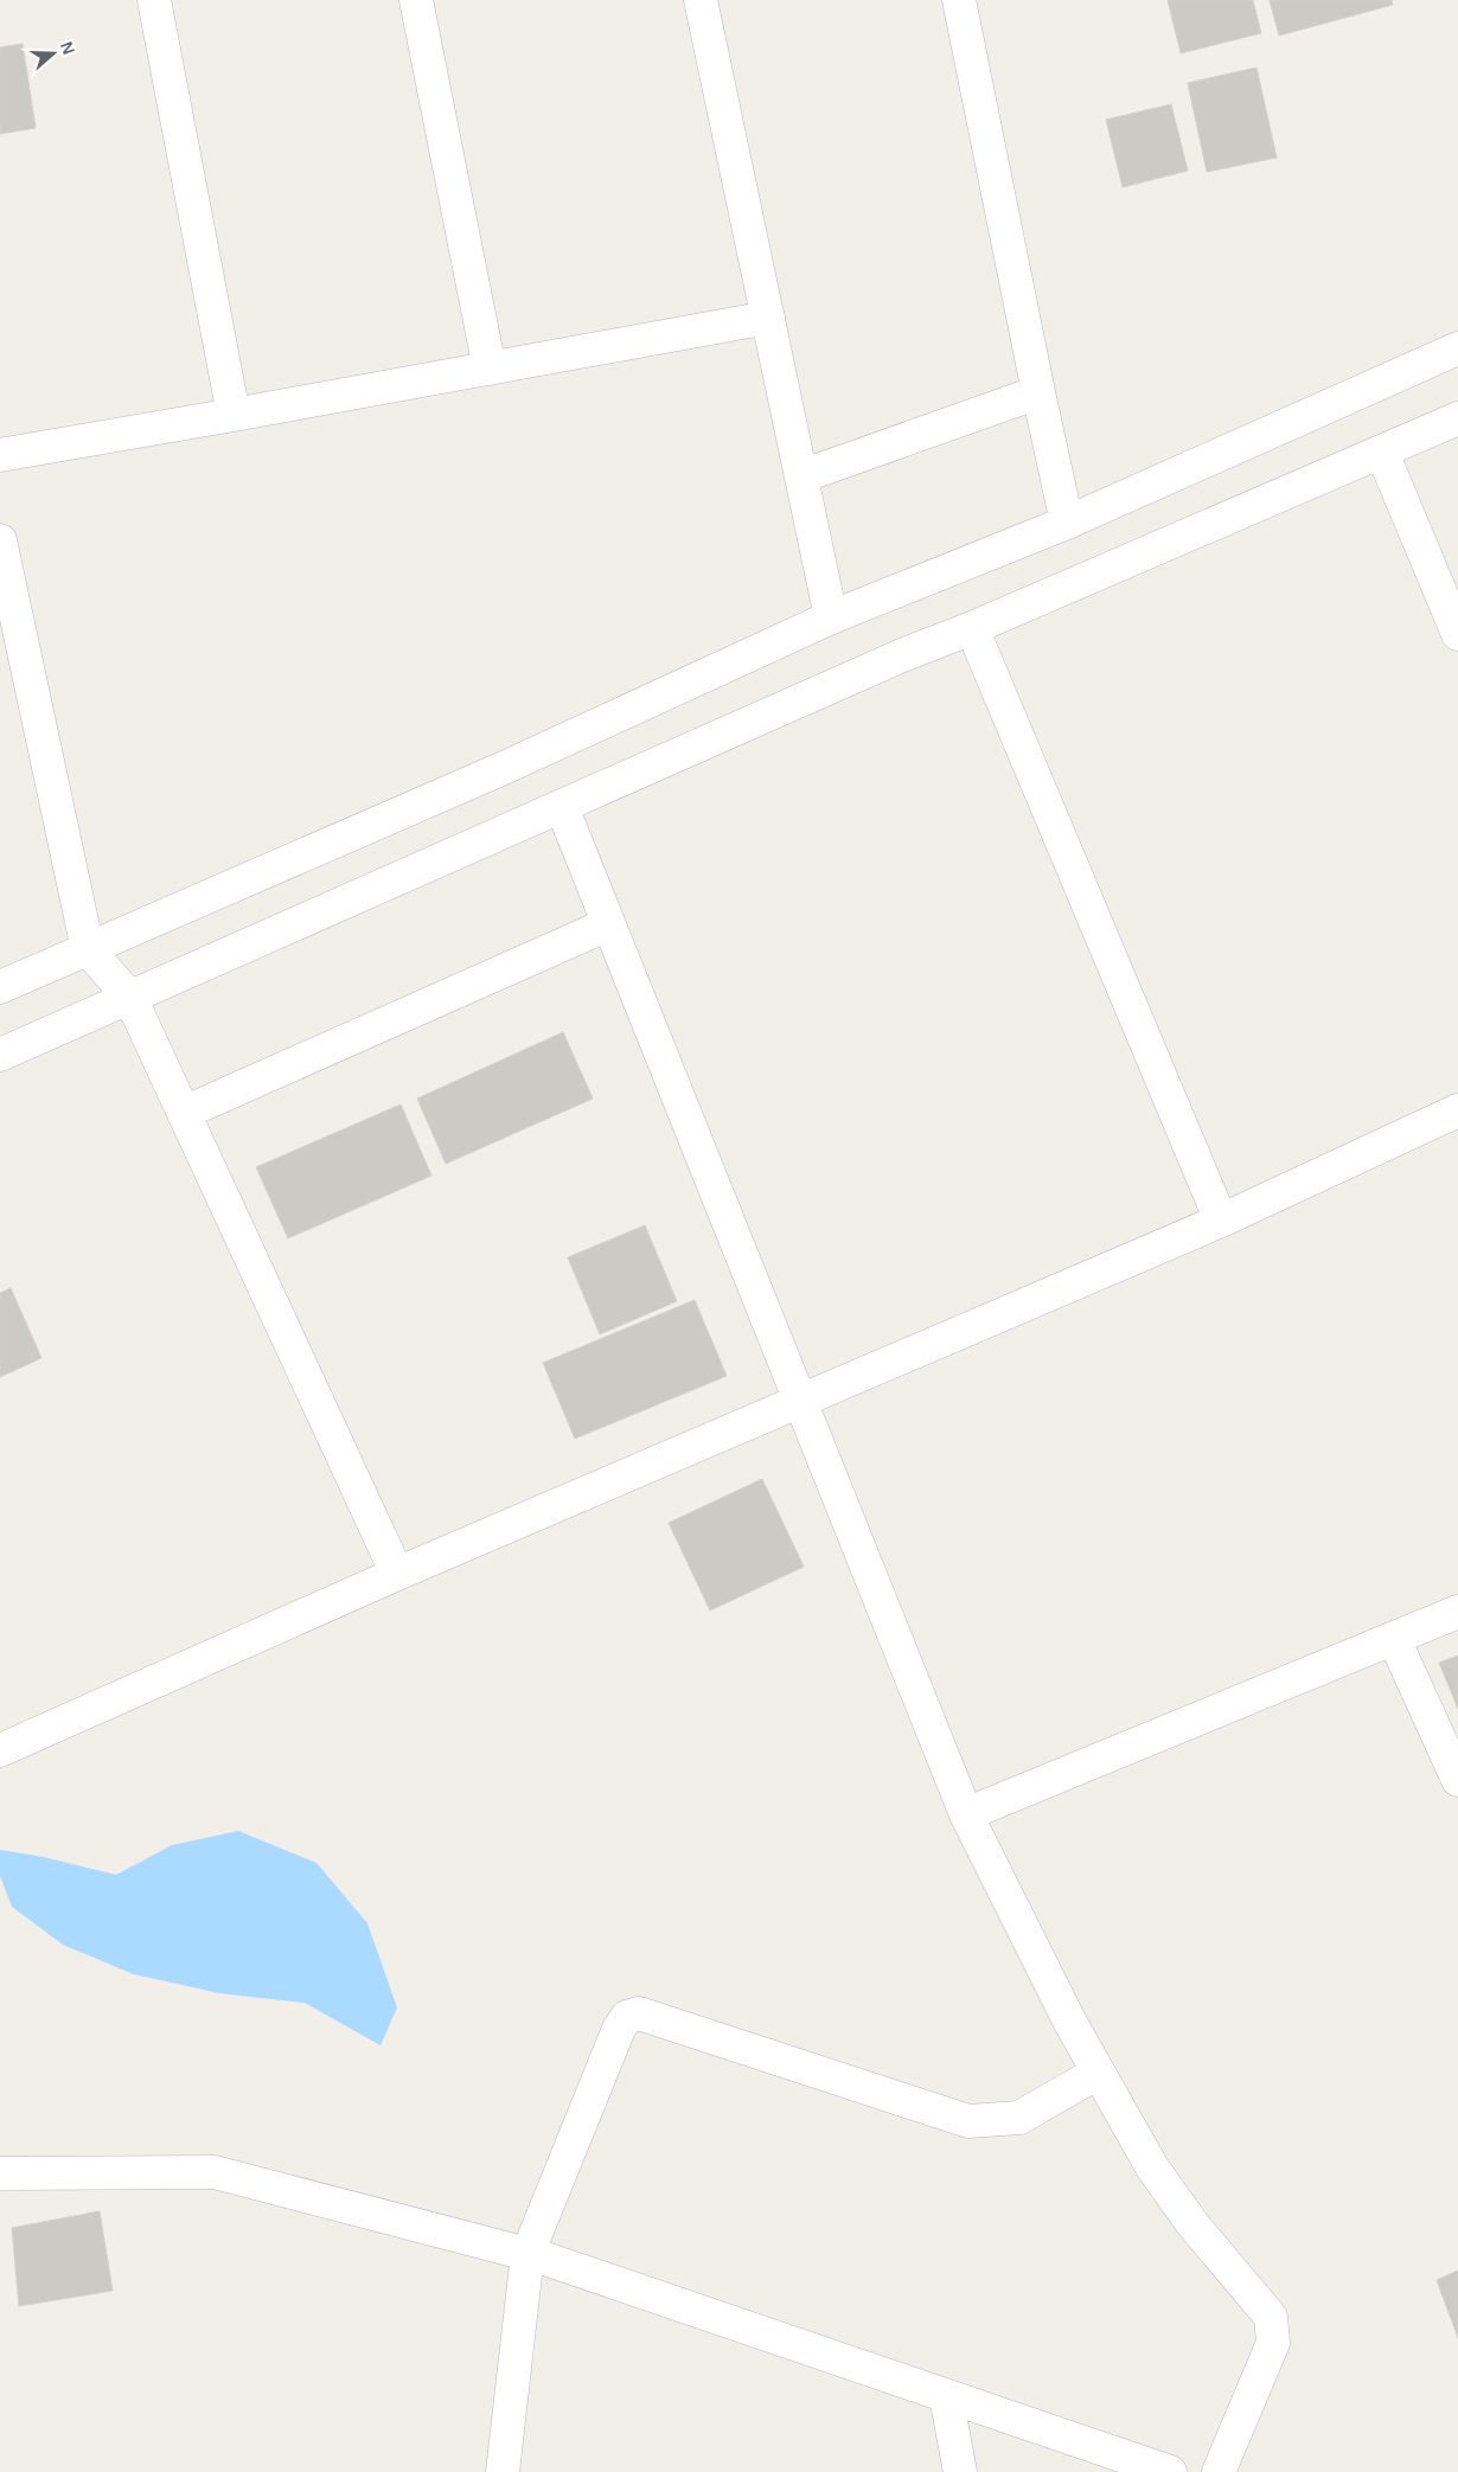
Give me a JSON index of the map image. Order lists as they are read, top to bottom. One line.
{"north":"right"}
